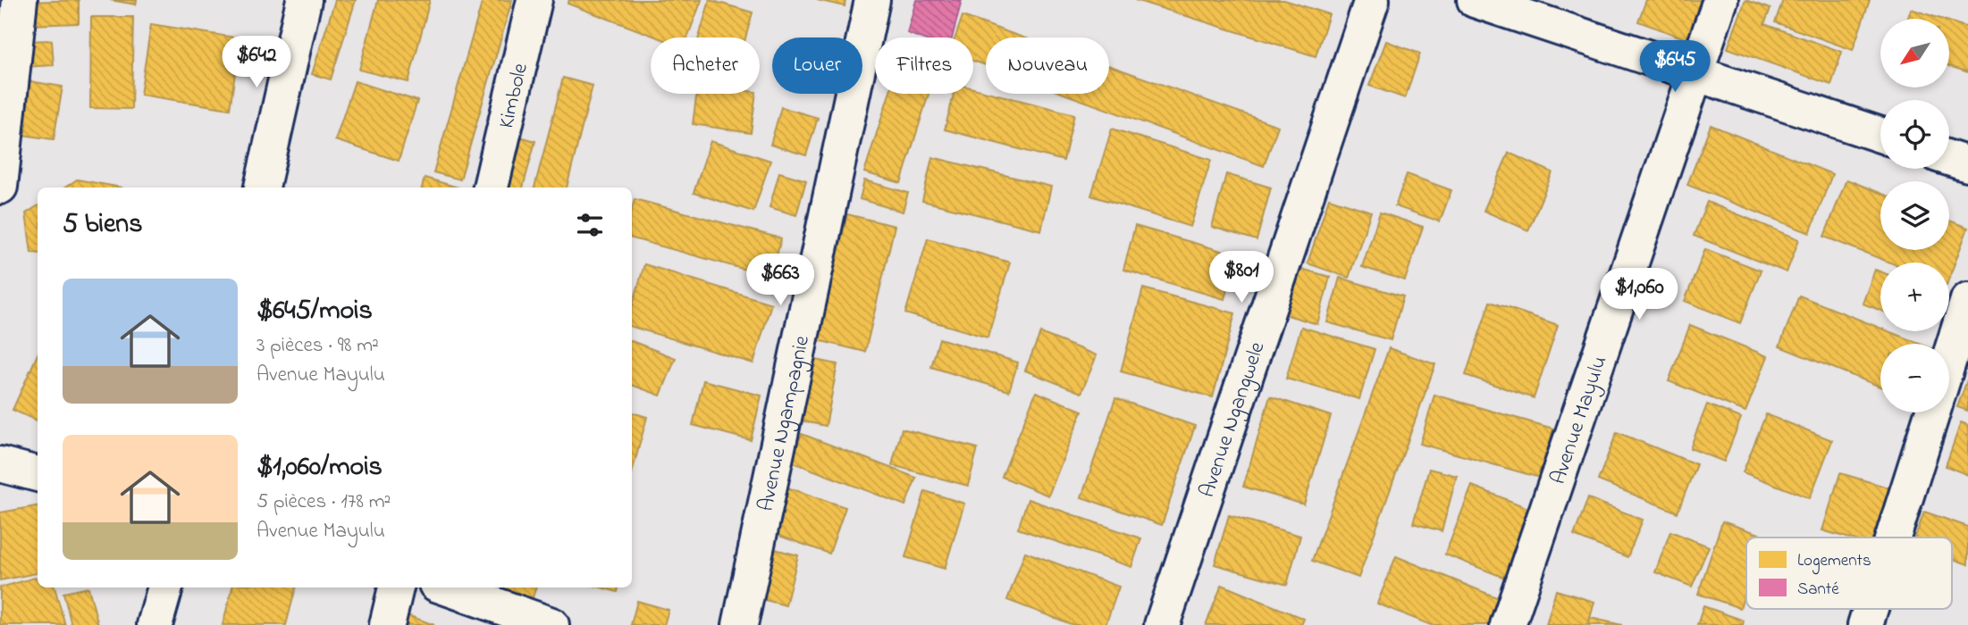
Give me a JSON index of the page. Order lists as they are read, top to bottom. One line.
{"streets":{"street":["Kimbole","Avenue Ngangwele","Avenue Mayulu","Avenue Ngampagnie"]},"legend":["Logements","Santé"],"north":"bottom left","page":{"map_buttons":["+","−"],"price":["$642","$645","$801","$663","$1,060"],"chip":["Acheter","Louer","Filtres","Nouveau"],"heading":"5 biens","list":[{"name":"$645/mois","note":"3 pièces · 98 m² · Avenue Mayulu"},{"name":"$1,060/mois","note":"5 pièces · 178 m² · Avenue Mayulu"}]}}
